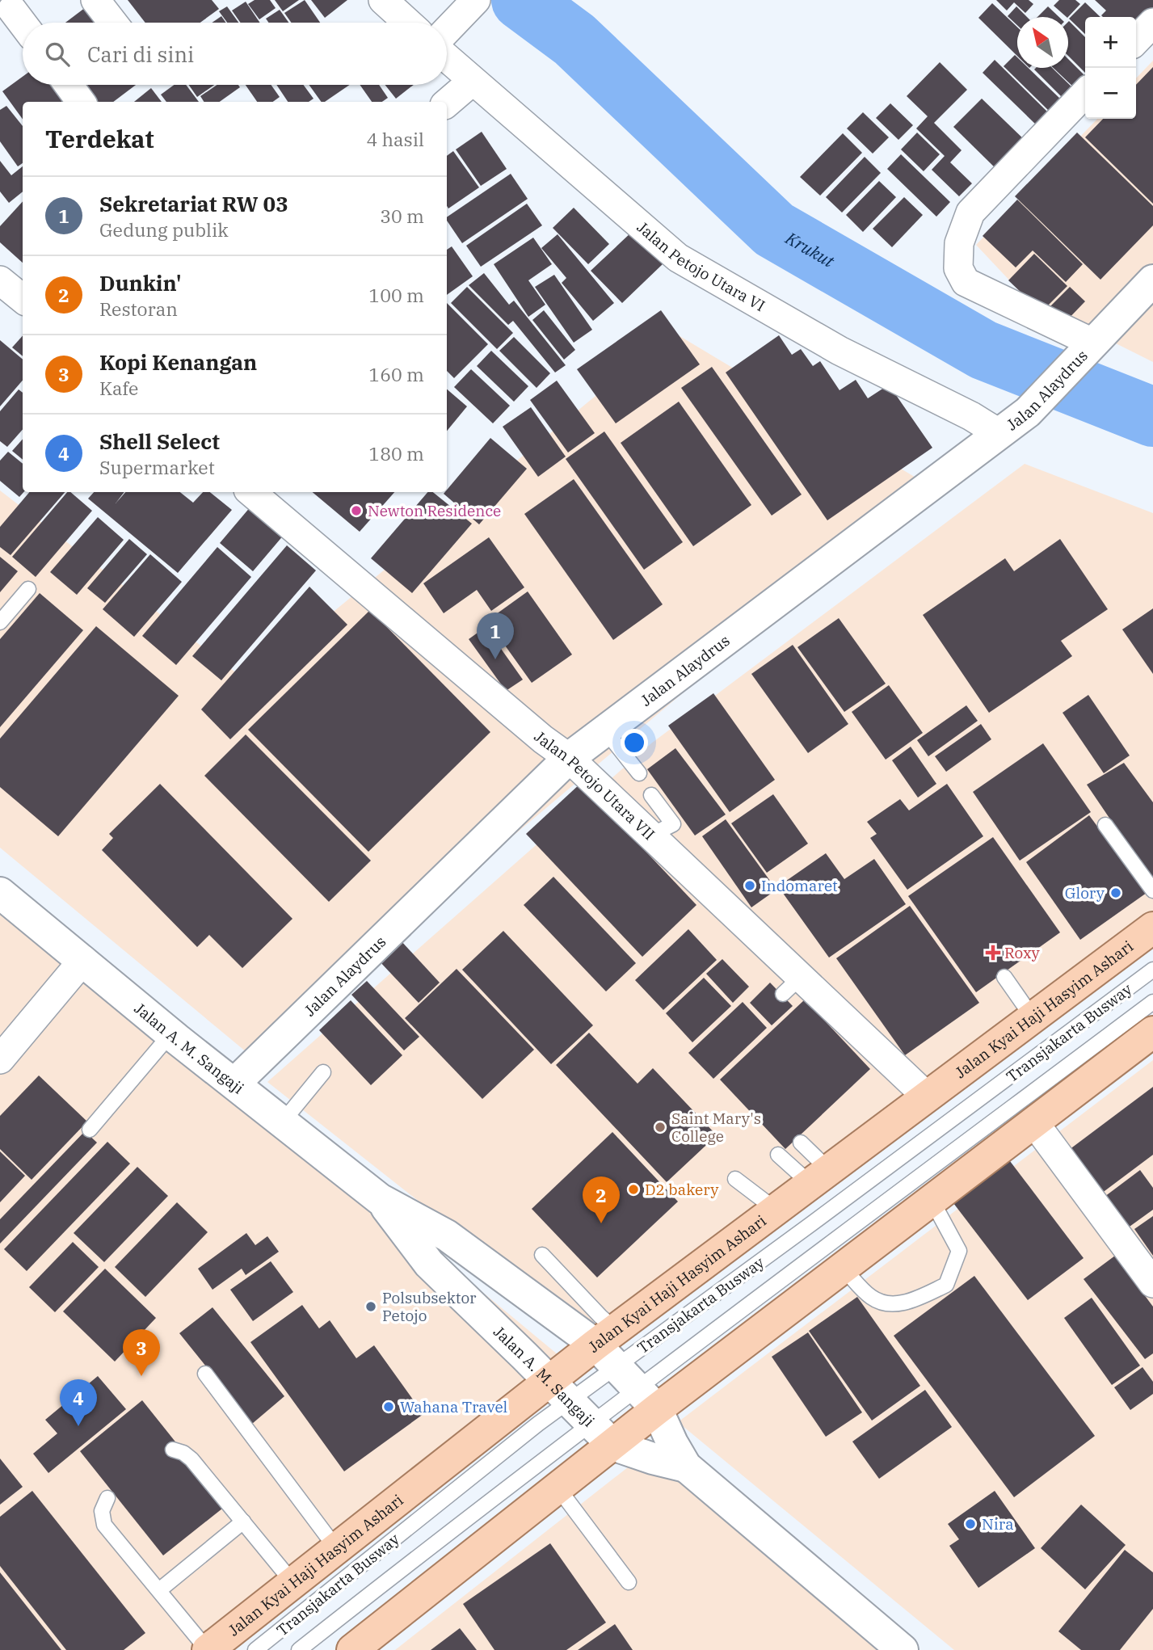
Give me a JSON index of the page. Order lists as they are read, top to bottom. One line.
{"streets":{"main road":["Jalan Kyai Haji Hasyim Ashari"],"street":["Jalan Petojo Utara VI","Jalan Alaydrus","Jalan Petojo Utara VII","Jalan A. M. Sangaji"],"lane":["Transjakarta Busway"]},"crossings":[["Jalan Petojo Utara VI","Jalan Alaydrus"],["Jalan Alaydrus","Jalan Petojo Utara VII"],["Jalan Alaydrus","Jalan A. M. Sangaji"],["Jalan Petojo Utara VII","Jalan Kyai Haji Hasyim Ashari"],["Jalan Kyai Haji Hasyim Ashari","Transjakarta Busway"],["Jalan Kyai Haji Hasyim Ashari","Jalan A. M. Sangaji"],["Transjakarta Busway","Jalan A. M. Sangaji"]],"water":["Krukut"],"places":{"other":["Newton Residence","Indomaret","Glory","Saint Mary's College","D2 bakery","Polsubsektor Petojo","Wahana Travel","Nira"],"health":["Roxy"]},"north":"top left","page":{"map_buttons":["+","−"],"search":"Cari di sini","heading":["Terdekat","4 hasil"],"list":[{"mark":"1","name":"Sekretariat RW 03","note":"Gedung publik","value":"30 m"},{"mark":"2","name":"Dunkin'","note":"Restoran","value":"100 m"},{"mark":"3","name":"Kopi Kenangan","note":"Kafe","value":"160 m"},{"mark":"4","name":"Shell Select","note":"Supermarket","value":"180 m"}],"pins":["1","2","3","4"]}}
